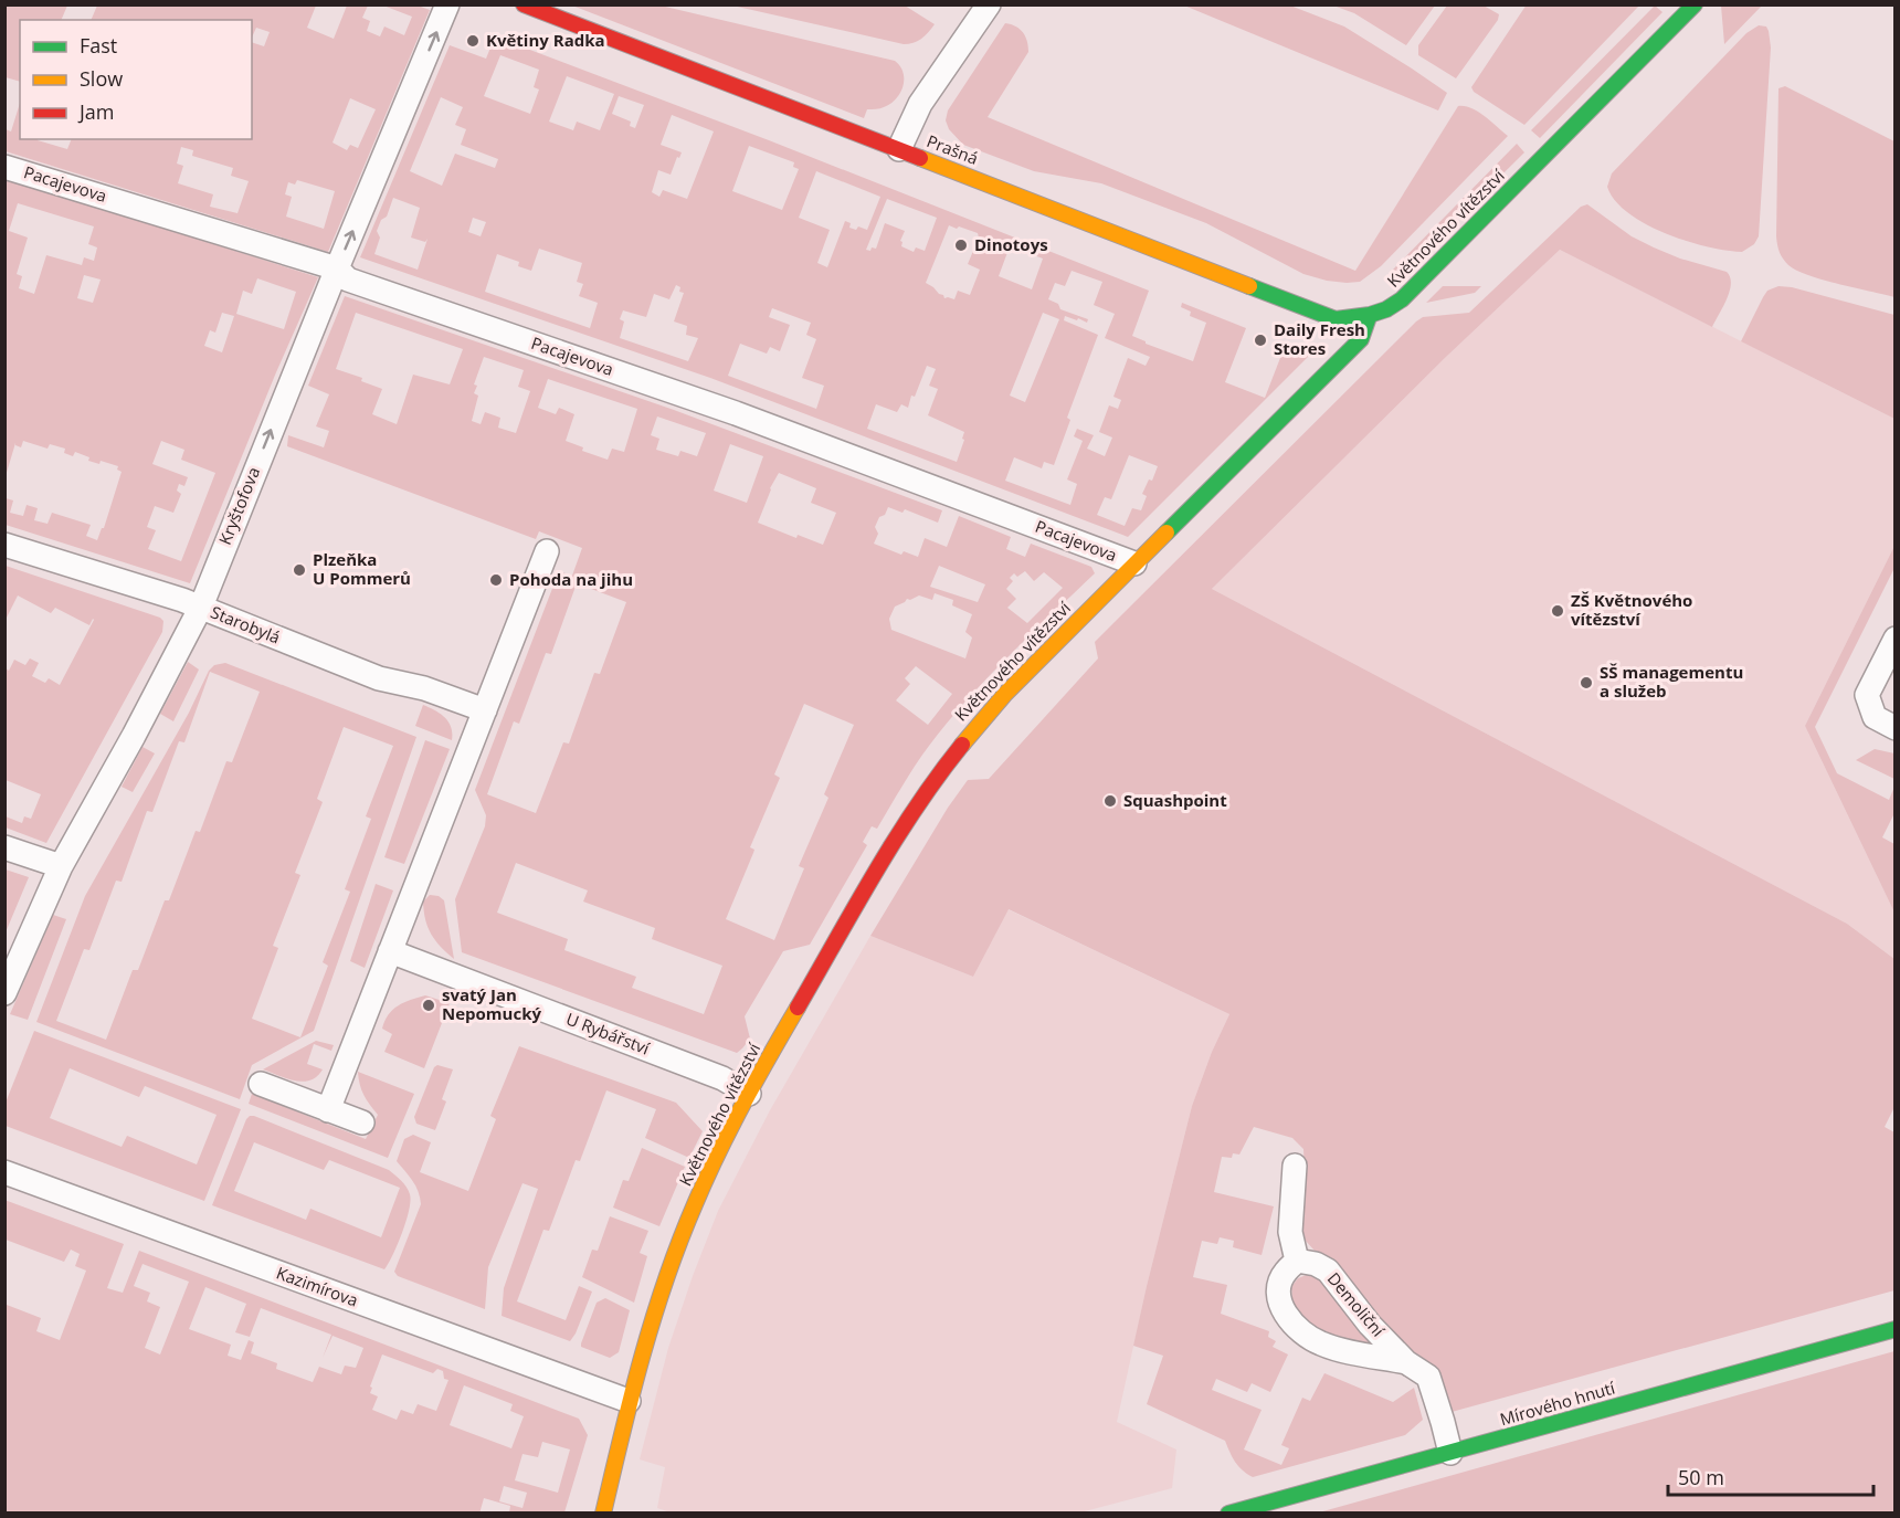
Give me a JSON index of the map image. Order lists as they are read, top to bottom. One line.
{"streets":{"street":["Prašná","Pacajevova","Květnového vítězství","Kryštofova","Starobylá","U Rybářství","Kazimírova","Demoliční","Mírového hnutí"]},"crossings":[["Prašná","Květnového vítězství"],["Pacajevova","Květnového vítězství"],["Pacajevova","Kryštofova"],["Květnového vítězství","U Rybářství"],["Květnového vítězství","Kazimírova"],["Kryštofova","Starobylá"],["Demoliční","Mírového hnutí"]],"one_way":["Kryštofova"],"places":["Květiny Radka","Dinotoys","Daily Fresh Stores","Plzeňka U Pommerů","Pohoda na jihu","ZŠ Květnového vítězství","SŠ managementu a služeb","Squashpoint","svatý Jan Nepomucký"],"legend":["Fast","Slow","Jam"],"scale_bar":"50 m"}
